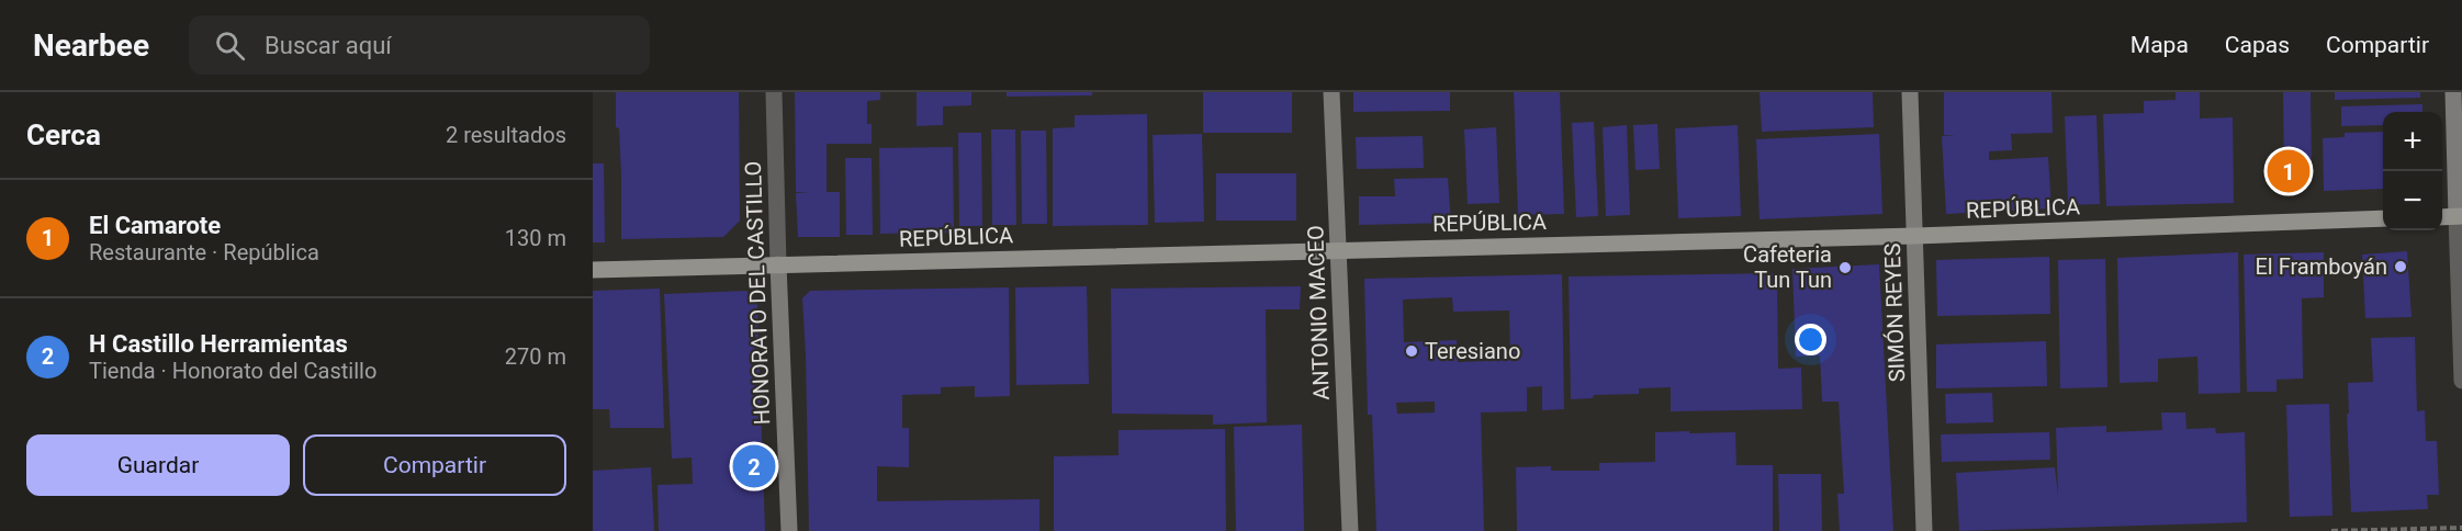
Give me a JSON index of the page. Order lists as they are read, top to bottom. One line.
{"streets":{"main road":["REPÚBLICA"],"street":["HONORATO DEL CASTILLO","ANTONIO MACEO","SIMÓN REYES"]},"crossings":[["REPÚBLICA","HONORATO DEL CASTILLO"],["REPÚBLICA","ANTONIO MACEO"],["REPÚBLICA","SIMÓN REYES"]],"places":["El Framboyán","Cafeteria Tun Tun","Teresiano"],"page":{"header":"Nearbee","search":"Buscar aquí","nav":["Mapa","Capas","Compartir"],"heading":["Cerca","2 resultados"],"map_buttons":["+","−"],"pins":["1","2"],"list":[{"mark":"1","name":"El Camarote","note":"Restaurante · República","value":"130 m"},{"mark":"2","name":"H Castillo Herramientas","note":"Tienda · Honorato del Castillo","value":"270 m"}],"buttons":["Guardar","Compartir"]}}
